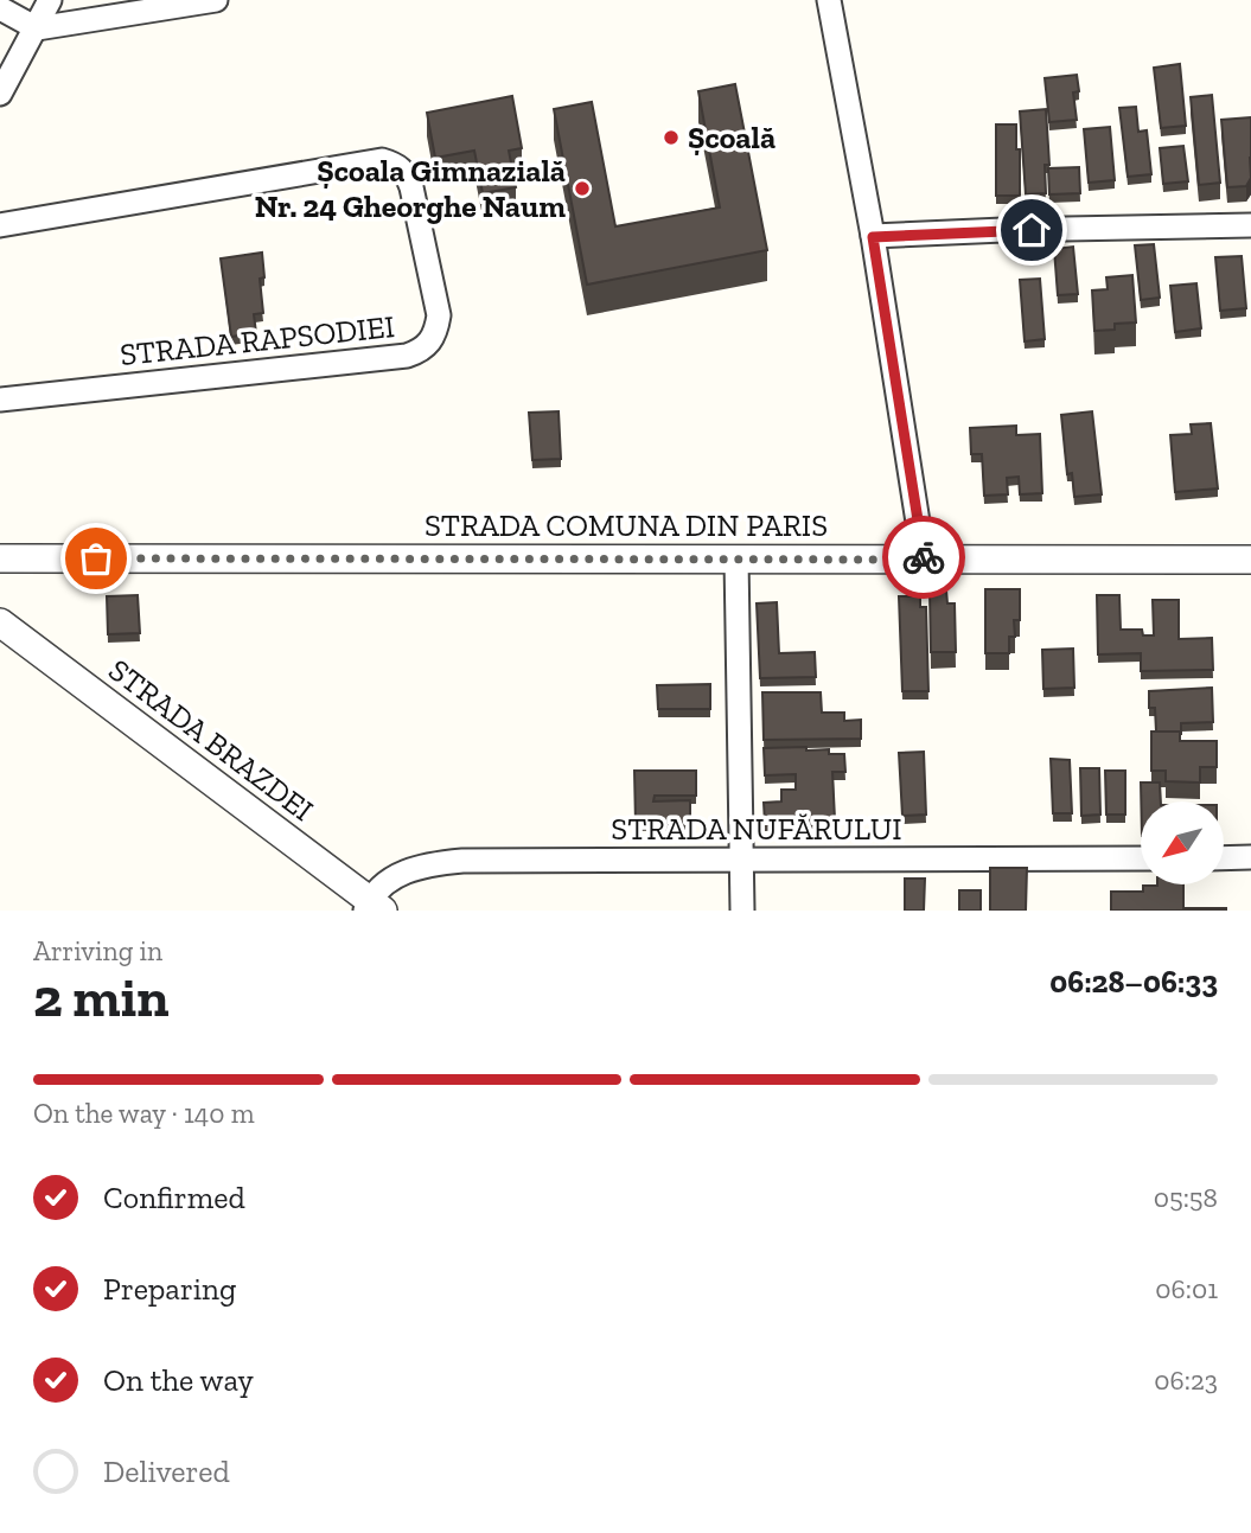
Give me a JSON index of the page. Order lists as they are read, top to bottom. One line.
{"streets":{"street":["STRADA RAPSODIEI","STRADA COMUNA DIN PARIS","STRADA BRAZDEI","STRADA NUFĂRULUI"]},"crossings":[["STRADA BRAZDEI","STRADA NUFĂRULUI"]],"places":["Școală","Școala Gimnazială Nr. 24 Gheorghe Naum"],"north":"bottom left","page":{"heading":["2 min","Arriving in","06:28–06:33"],"bar":"On the way · 140 m","list":[["Confirmed","05:58"],["Preparing","06:01"],["On the way","06:23"],"Delivered"]}}
